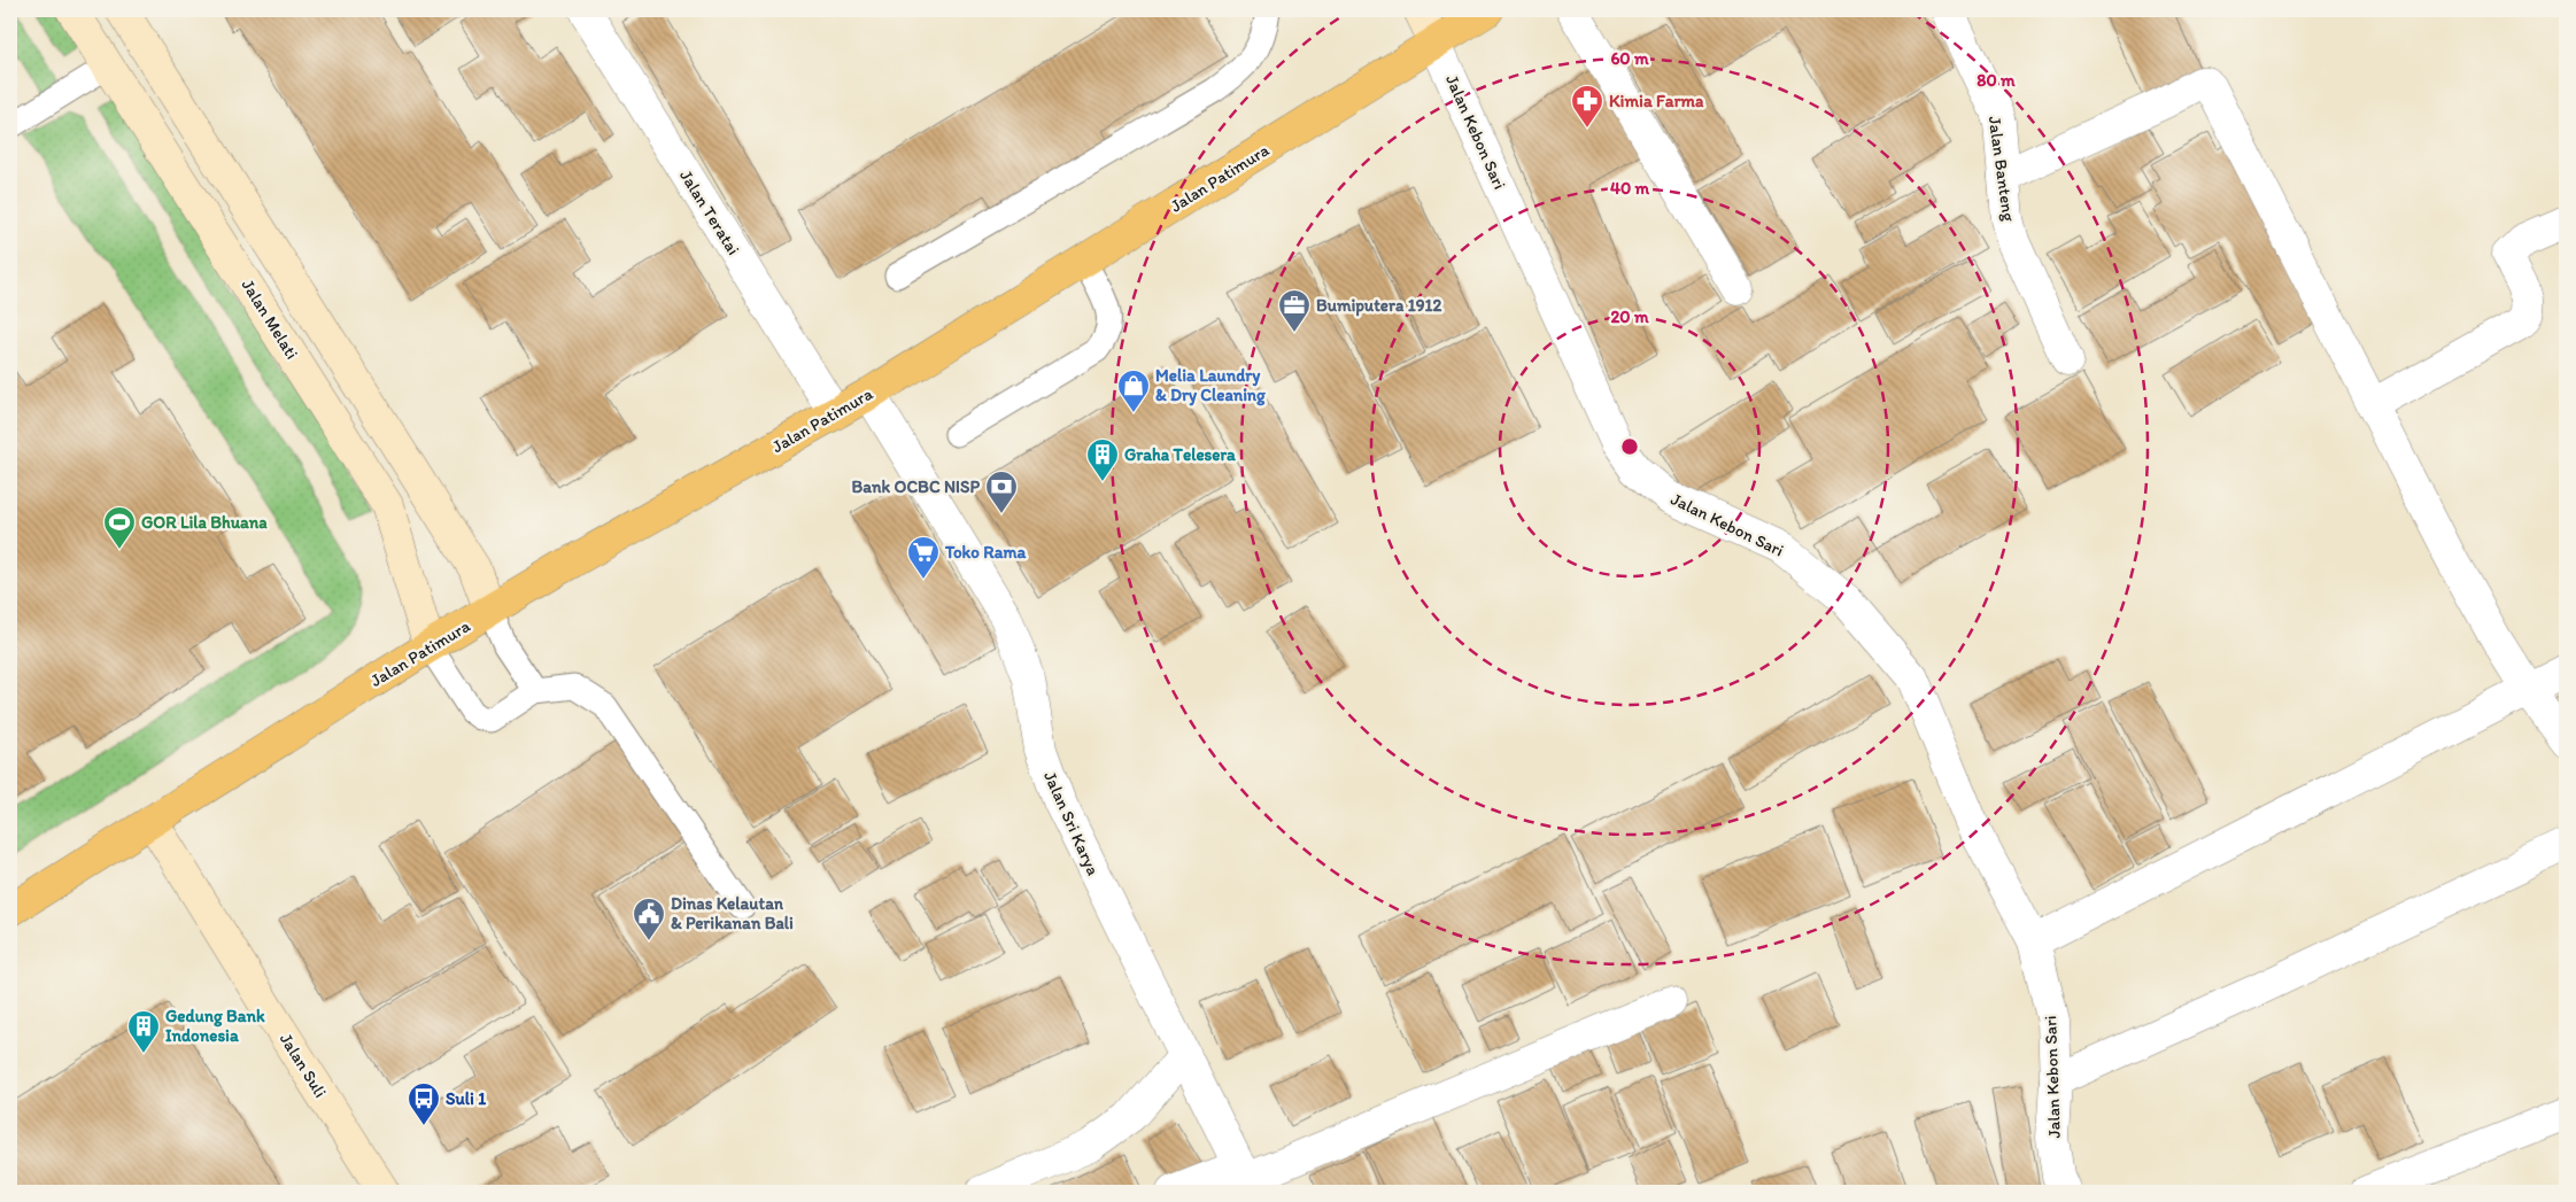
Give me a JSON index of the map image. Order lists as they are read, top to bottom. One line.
{"streets":{"main road":["Jalan Patimura"],"street":["Jalan Kebon Sari","Jalan Banteng","Jalan Teratai","Jalan Melati","Jalan Sri Karya","Jalan Suli"]},"crossings":[["Jalan Kebon Sari","Jalan Patimura"],["Jalan Patimura","Jalan Teratai"],["Jalan Patimura","Jalan Melati"],["Jalan Patimura","Jalan Sri Karya"],["Jalan Patimura","Jalan Suli"]],"places":{"pharmacy":["Kimia Farma"],"office":["Bumiputera 1912"],"shop":["Melia Laundry & Dry Cleaning"],"building":["Graha Telesera","Gedung Bank Indonesia"],"bank":["Bank OCBC NISP"],"sports":["GOR Lila Bhuana"],"supermarket":["Toko Rama"],"public building":["Dinas Kelautan & Perikanan Bali"],"bus stop":["Suli 1"]},"rings":["60 m","80 m","40 m","20 m"]}
